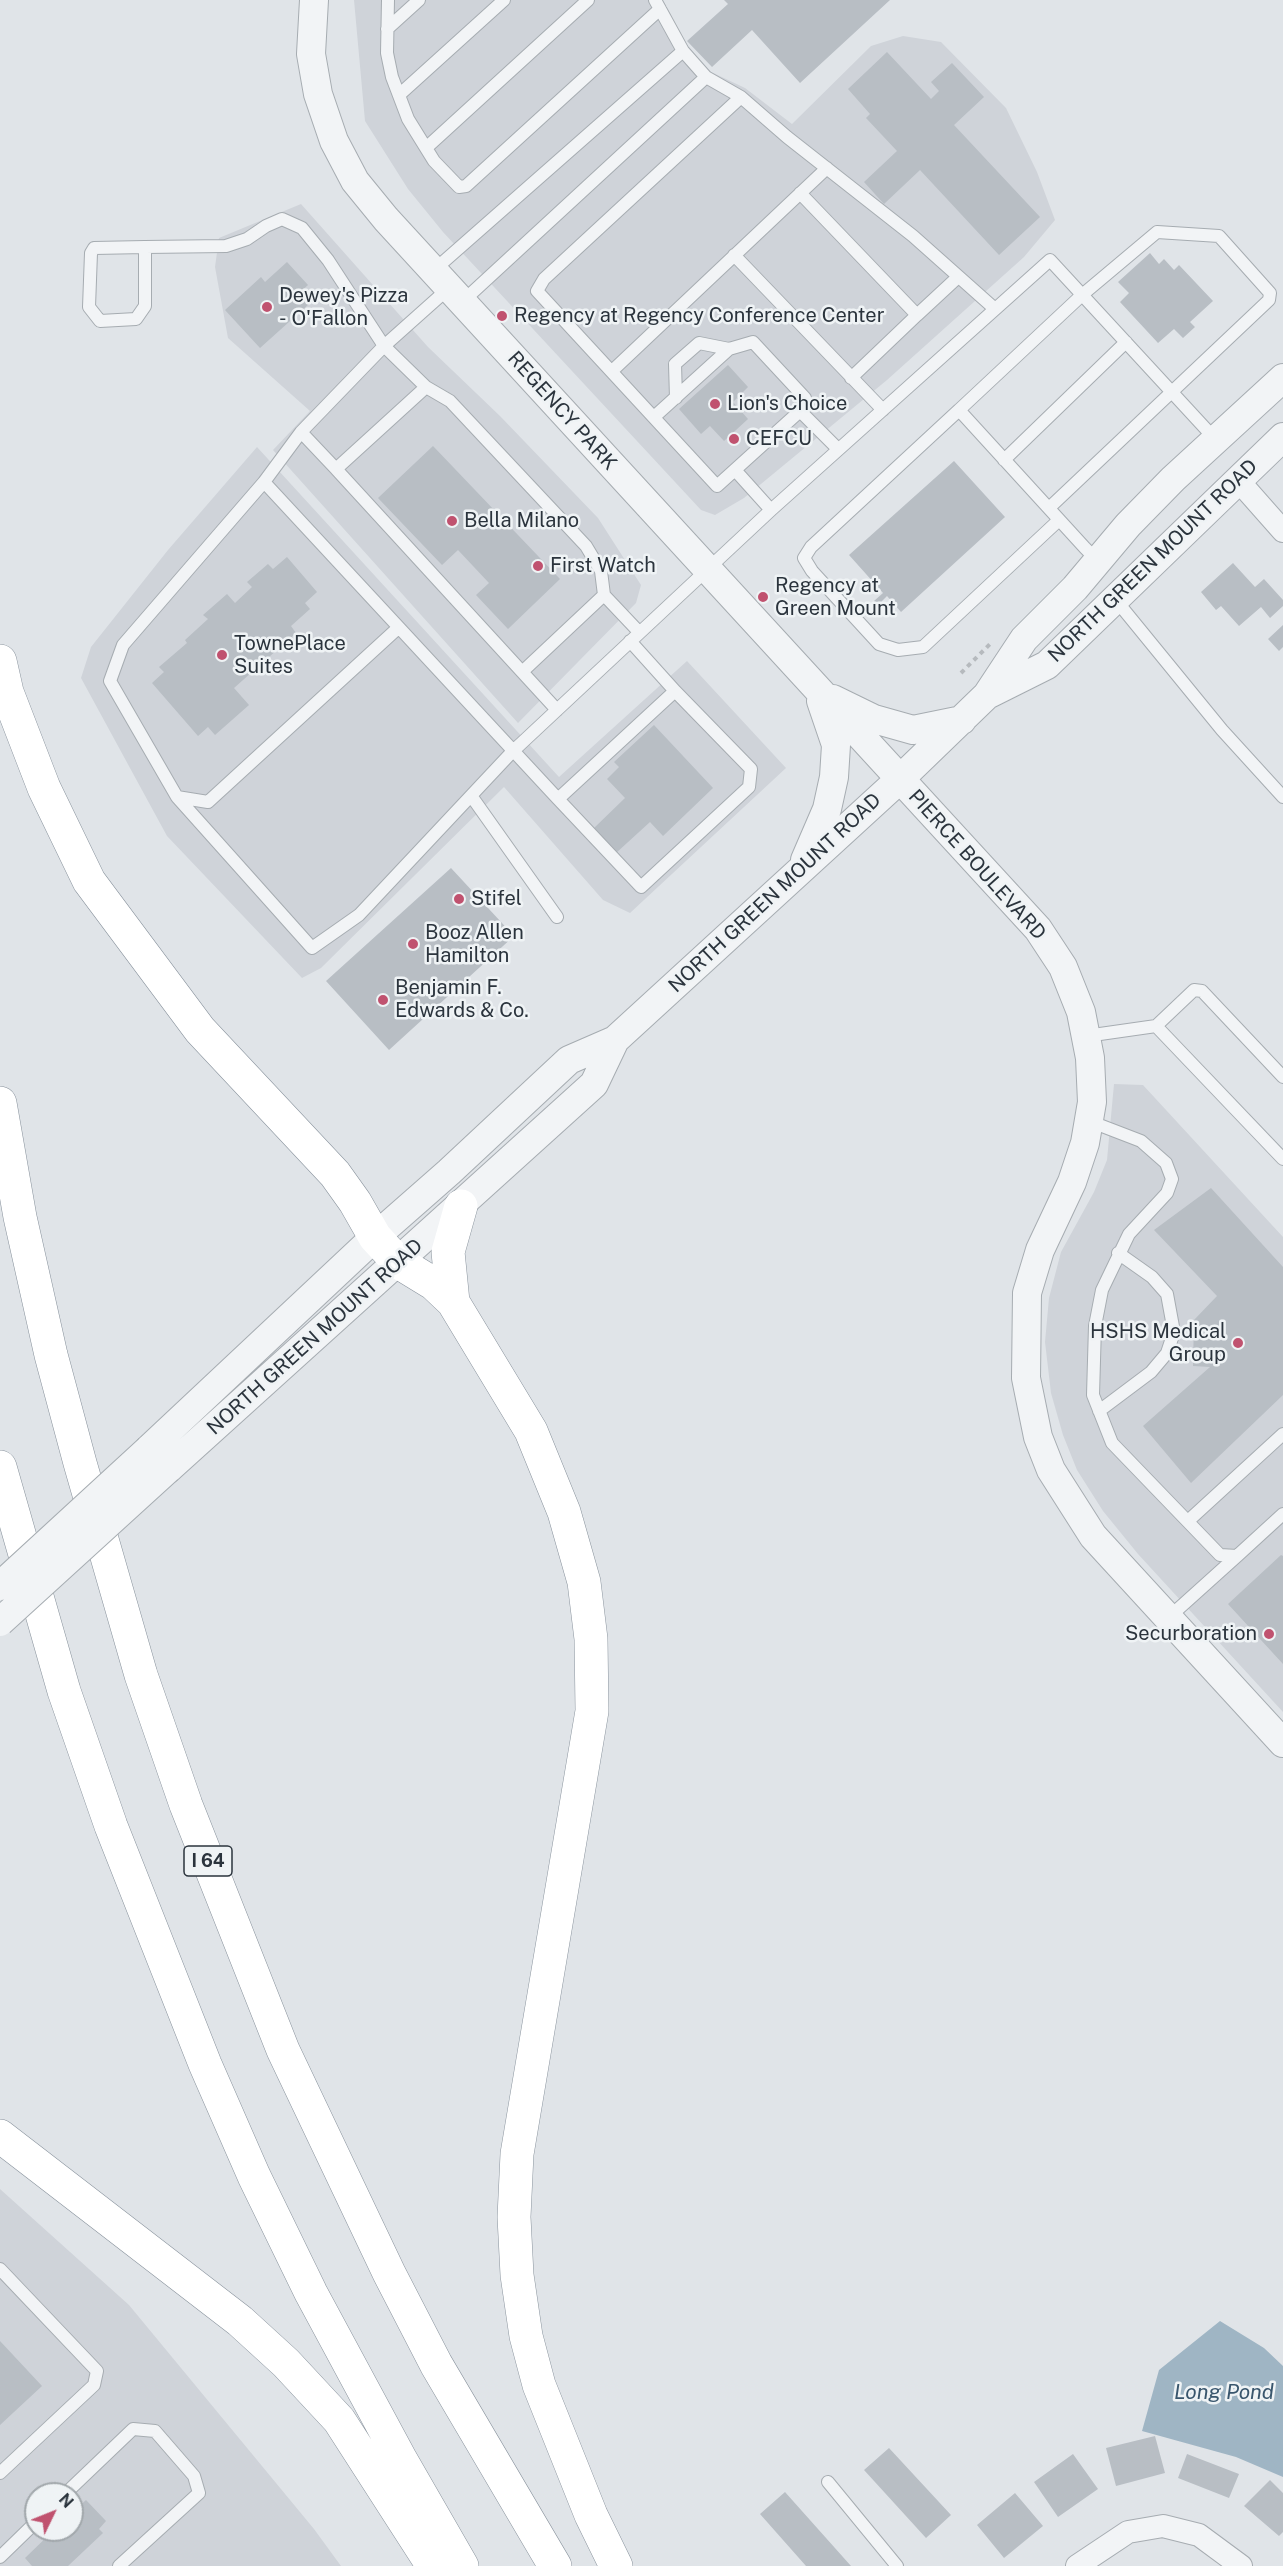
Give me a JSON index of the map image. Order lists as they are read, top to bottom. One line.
{"streets":{"highway":["I 64"],"street":["REGENCY PARK","NORTH GREEN MOUNT ROAD","PIERCE BOULEVARD"]},"crossings":[["REGENCY PARK","NORTH GREEN MOUNT ROAD"],["REGENCY PARK","PIERCE BOULEVARD"],["NORTH GREEN MOUNT ROAD","PIERCE BOULEVARD"]],"water":["Long Pond"],"places":["Dewey's Pizza - O'Fallon","Regency at Regency Conference Center","Lion's Choice","CEFCU","Bella Milano","First Watch","Regency at Green Mount","TownePlace Suites","Stifel","Booz Allen Hamilton","Benjamin F. Edwards & Co.","HSHS Medical Group","Securboration"],"north":"top right"}
